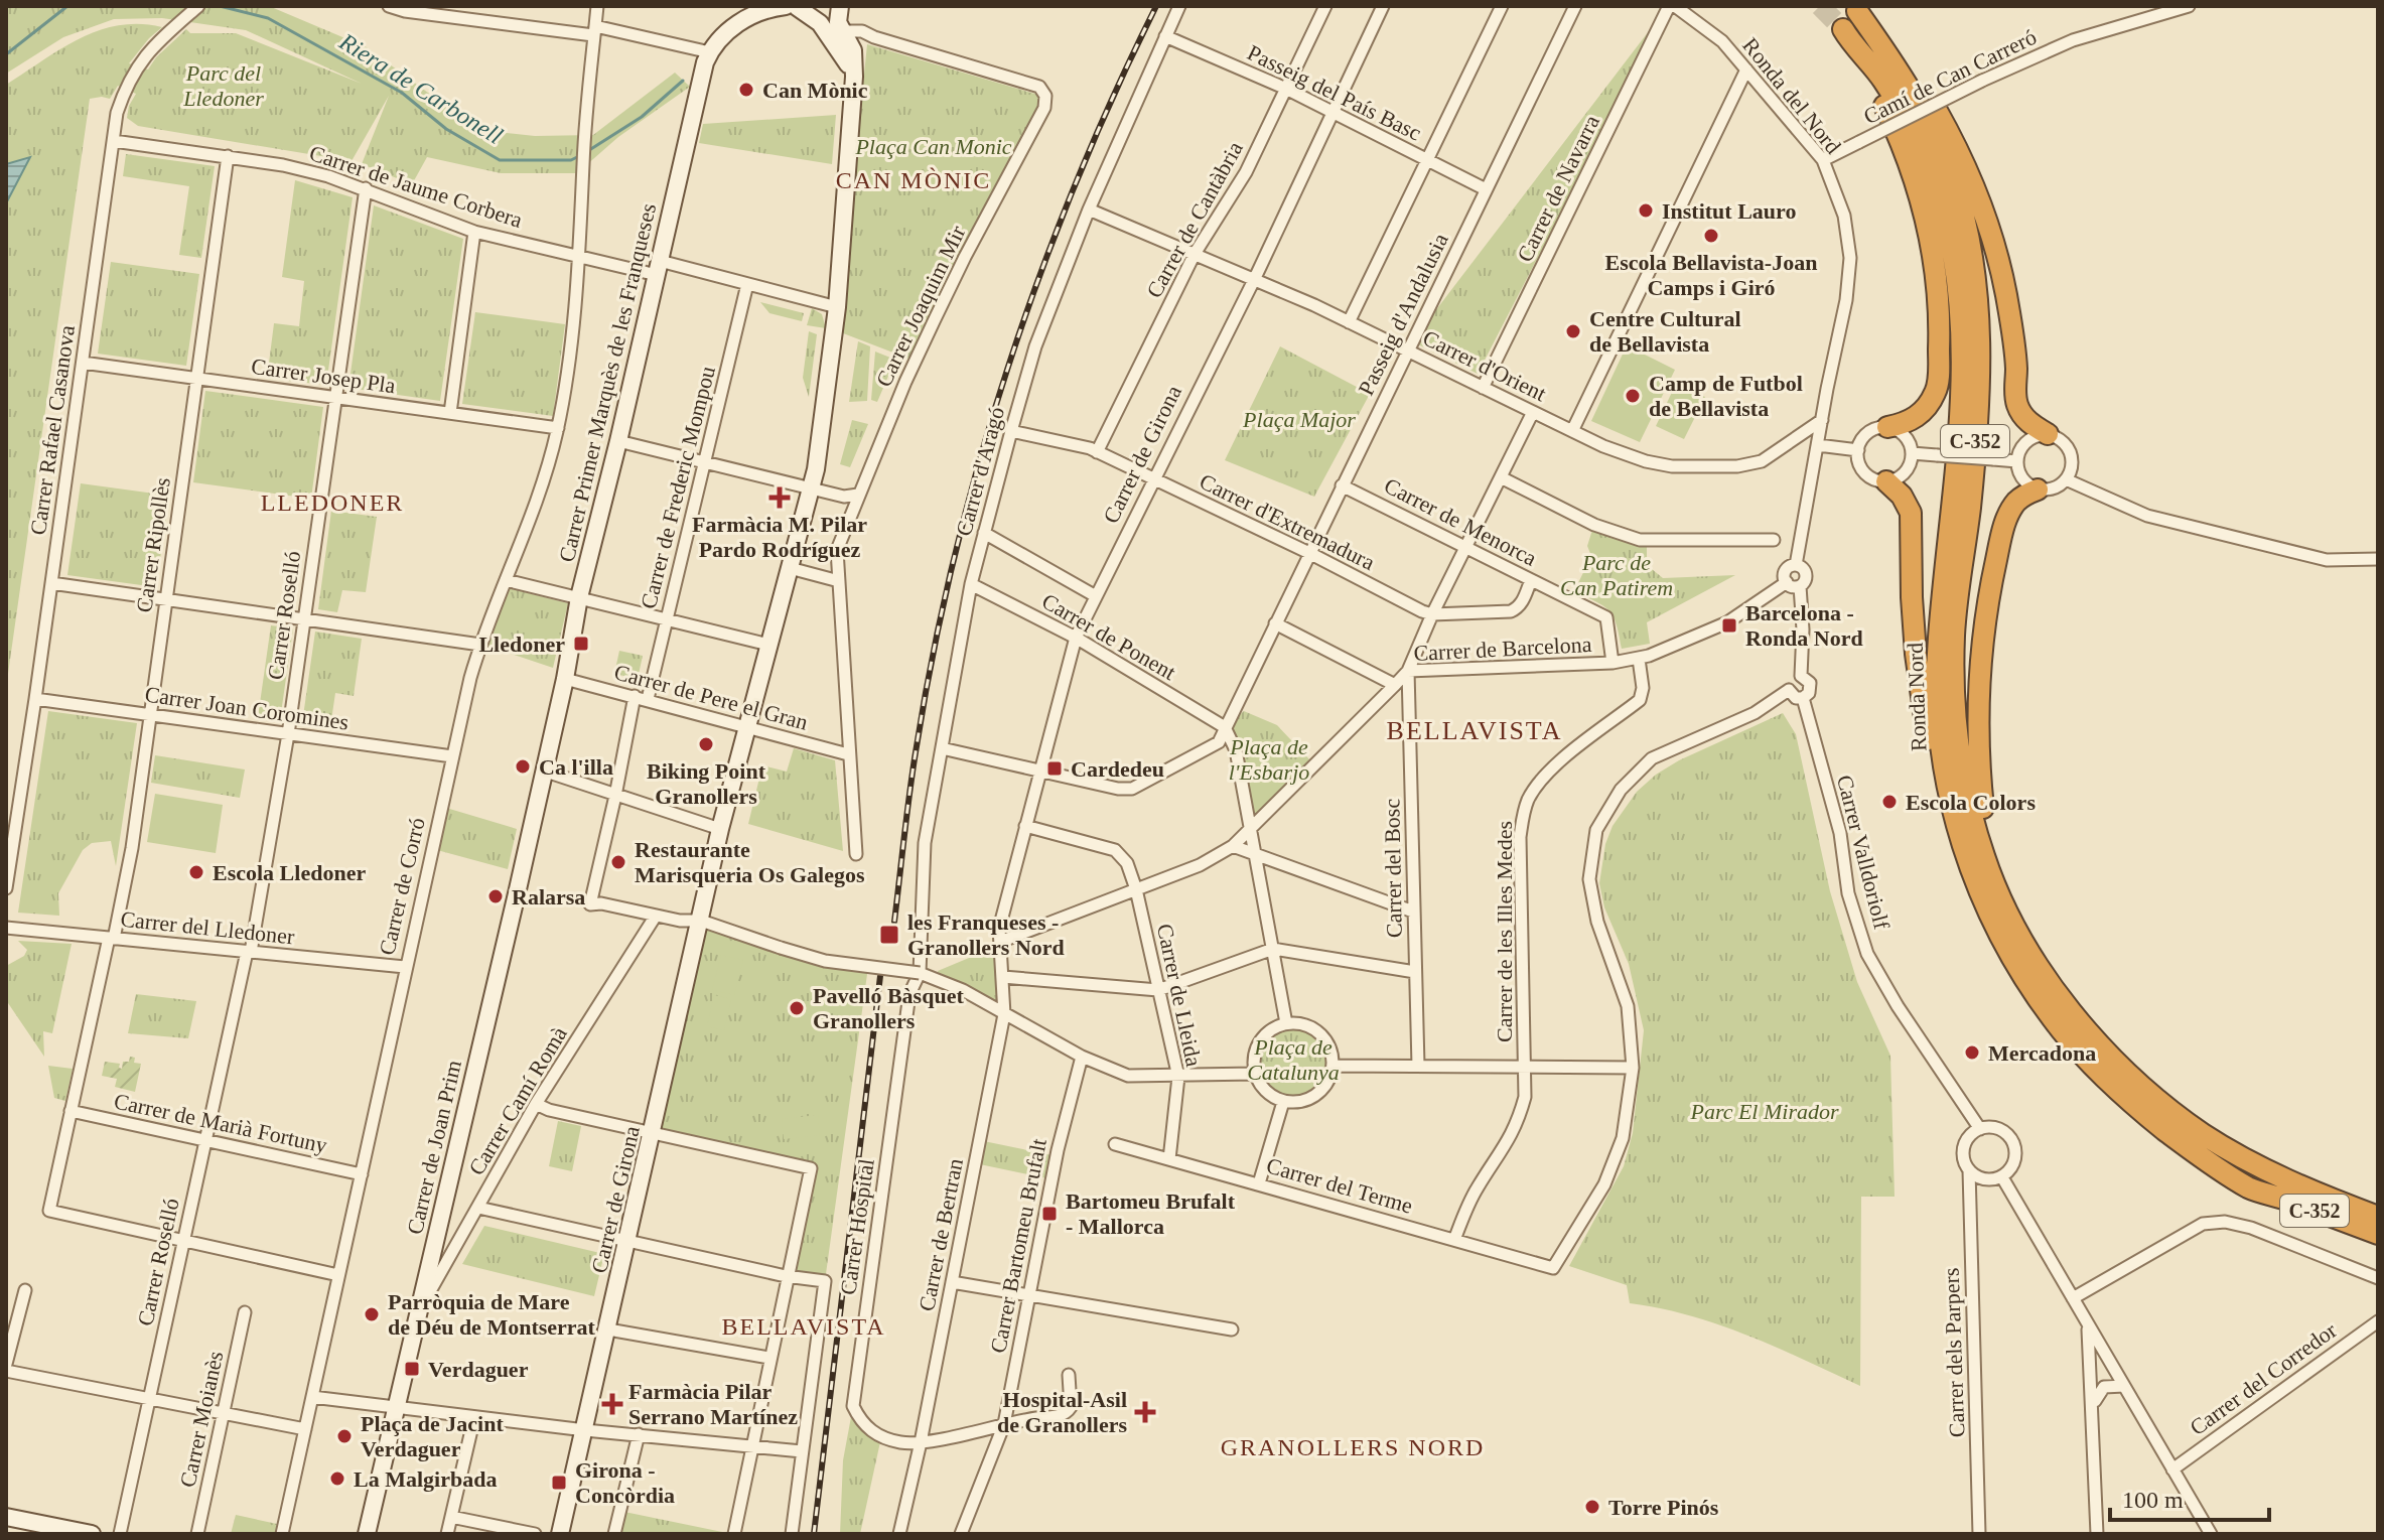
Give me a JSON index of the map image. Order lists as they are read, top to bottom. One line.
{"streets":{"highway":["C-352","Ronda Nord"],"street":["Camí de Can Carreró","Passeig del País Basc","Ronda del Nord","Carrer de Jaume Corbera","Carrer de Navarra","Carrer de Cantàbria","Carrer Joaquim Mir","Passeig d'Andalusia","Carrer d'Orient","Carrer Josep Pla","Carrer Primer Marquès de les Franqueses","Carrer Rafael Casanova","Carrer de Girona","Carrer d'Aragó","Carrer de Frederic Mompou","Carrer d'Extremadura","Carrer de Menorca","Carrer Ripollès","Carrer Roselló","Carrer de Ponent","Carrer de Barcelona","Carrer de Pere el Gran","Carrer Joan Coromines","Carrer Valldoriolf","Carrer del Bosc","Carrer de Corró","Carrer del Lledoner","Carrer de les Illes Medes","Carrer de Lleida","Carrer Camí Romà","Carrer de Marià Fortuny","Carrer de Joan Prim","Carrer del Terme","Carrer Hospital","Carrer de Bertran","Carrer Bartomeu Brufalt","Carrer dels Parpers","Carrer del Corredor","Carrer Moianès"]},"crossings":[["Camí de Can Carreró","Ronda del Nord"],["Passeig del País Basc","Carrer de Cantàbria"],["Passeig del País Basc","Passeig d'Andalusia"],["Passeig del País Basc","Carrer de Girona"],["Passeig del País Basc","Carrer d'Aragó"],["Ronda del Nord","Carrer de Navarra"],["Ronda del Nord","Carrer d'Orient"],["Ronda del Nord","Carrer de Barcelona"],["Carrer de Jaume Corbera","Carrer Primer Marquès de les Franqueses"],["Carrer de Jaume Corbera","Carrer Rafael Casanova"],["Carrer de Jaume Corbera","Carrer Ripollès"],["Carrer de Jaume Corbera","Carrer Roselló"],["Carrer de Jaume Corbera","Carrer de Corró"],["Carrer de Navarra","Carrer d'Orient"],["Carrer de Cantàbria","Carrer d'Orient"],["Carrer de Cantàbria","Carrer d'Extremadura"],["Carrer Joaquim Mir","Carrer de Pere el Gran"],["Passeig d'Andalusia","Carrer d'Orient"],["Passeig d'Andalusia","Carrer de Girona"],["Passeig d'Andalusia","Carrer d'Aragó"],["Passeig d'Andalusia","Carrer d'Extremadura"],["Passeig d'Andalusia","Carrer de Menorca"],["Passeig d'Andalusia","Carrer de Ponent"],["Carrer d'Orient","Carrer de Girona"],["Carrer d'Orient","Carrer d'Aragó"],["Carrer Josep Pla","Carrer Rafael Casanova"],["Carrer Josep Pla","Carrer Ripollès"],["Carrer Josep Pla","Carrer Roselló"],["Carrer Josep Pla","Carrer de Corró"],["Carrer Primer Marquès de les Franqueses","Carrer de Pere el Gran"],["Carrer Primer Marquès de les Franqueses","Carrer de Joan Prim"],["Carrer Rafael Casanova","Carrer Joan Coromines"],["Carrer de Girona","Carrer d'Extremadura"],["Carrer de Girona","Carrer de Ponent"],["Carrer de Girona","Carrer de Barcelona"],["Carrer de Girona","Carrer de Pere el Gran"],["Carrer de Girona","Carrer de Lleida"],["Carrer de Girona","Carrer de Bertran"],["Carrer d'Aragó","Carrer d'Extremadura"],["Carrer d'Aragó","Carrer de Ponent"],["Carrer d'Aragó","Carrer Hospital"],["Carrer de Frederic Mompou","Carrer de Pere el Gran"],["Carrer d'Extremadura","Carrer de Menorca"],["Carrer de Menorca","Carrer de Barcelona"],["Carrer Ripollès","Carrer Roselló"],["Carrer Ripollès","Carrer Joan Coromines"],["Carrer Ripollès","Carrer del Lledoner"],["Carrer Ripollès","Carrer de Marià Fortuny"],["Carrer Roselló","Carrer Joan Coromines"],["Carrer Roselló","Carrer del Lledoner"],["Carrer Roselló","Carrer de Marià Fortuny"],["Carrer de Barcelona","Carrer del Bosc"],["Carrer de Barcelona","Carrer de les Illes Medes"],["Carrer de Barcelona","Carrer de Lleida"],["Carrer de Barcelona","Carrer de Bertran"],["Carrer Joan Coromines","Carrer de Corró"],["Carrer Valldoriolf","Carrer dels Parpers"],["Carrer de Corró","Carrer del Lledoner"],["Carrer de Corró","Carrer de Marià Fortuny"],["Carrer de les Illes Medes","Carrer del Terme"],["Carrer de Lleida","Carrer del Terme"],["Carrer Camí Romà","Carrer de Joan Prim"],["Carrer Hospital","Carrer de Bertran"]],"districts":["CAN MÒNIC","LLEDONER","BELLAVISTA","BELLAVISTA","GRANOLLERS NORD"],"water":["Riera de Carbonell"],"parks":["Parc del Lledoner","Plaça Can Monic","Plaça Major","Parc de Can Patirem","Plaça de l'Esbarjo","Plaça de Catalunya","Parc El Mirador"],"places":{"other":["Can Mònic","Institut Lauro","Escola Bellavista-Joan Camps i Giró","Centre Cultural de Bellavista","Camp de Futbol de Bellavista","Biking Point Granollers","Ca l'illa","Escola Colors","Restaurante Marisqueria Os Galegos","Escola Lledoner","Ralarsa","Pavelló Bàsquet Granollers","Mercadona","Parròquia de Mare de Déu de Montserrat","Plaça de Jacint Verdaguer","La Malgirbada","Torre Pinós"],"health":["Farmàcia M. Pilar Pardo Rodríguez","Farmàcia Pilar Serrano Martínez","Hospital-Asil de Granollers"],"transit":["Barcelona - Ronda Nord","Lledoner","Cardedeu","les Franqueses - Granollers Nord","Bartomeu Brufalt - Mallorca","Verdaguer","Girona - Concòrdia"]},"scale_bar":"100 m"}
